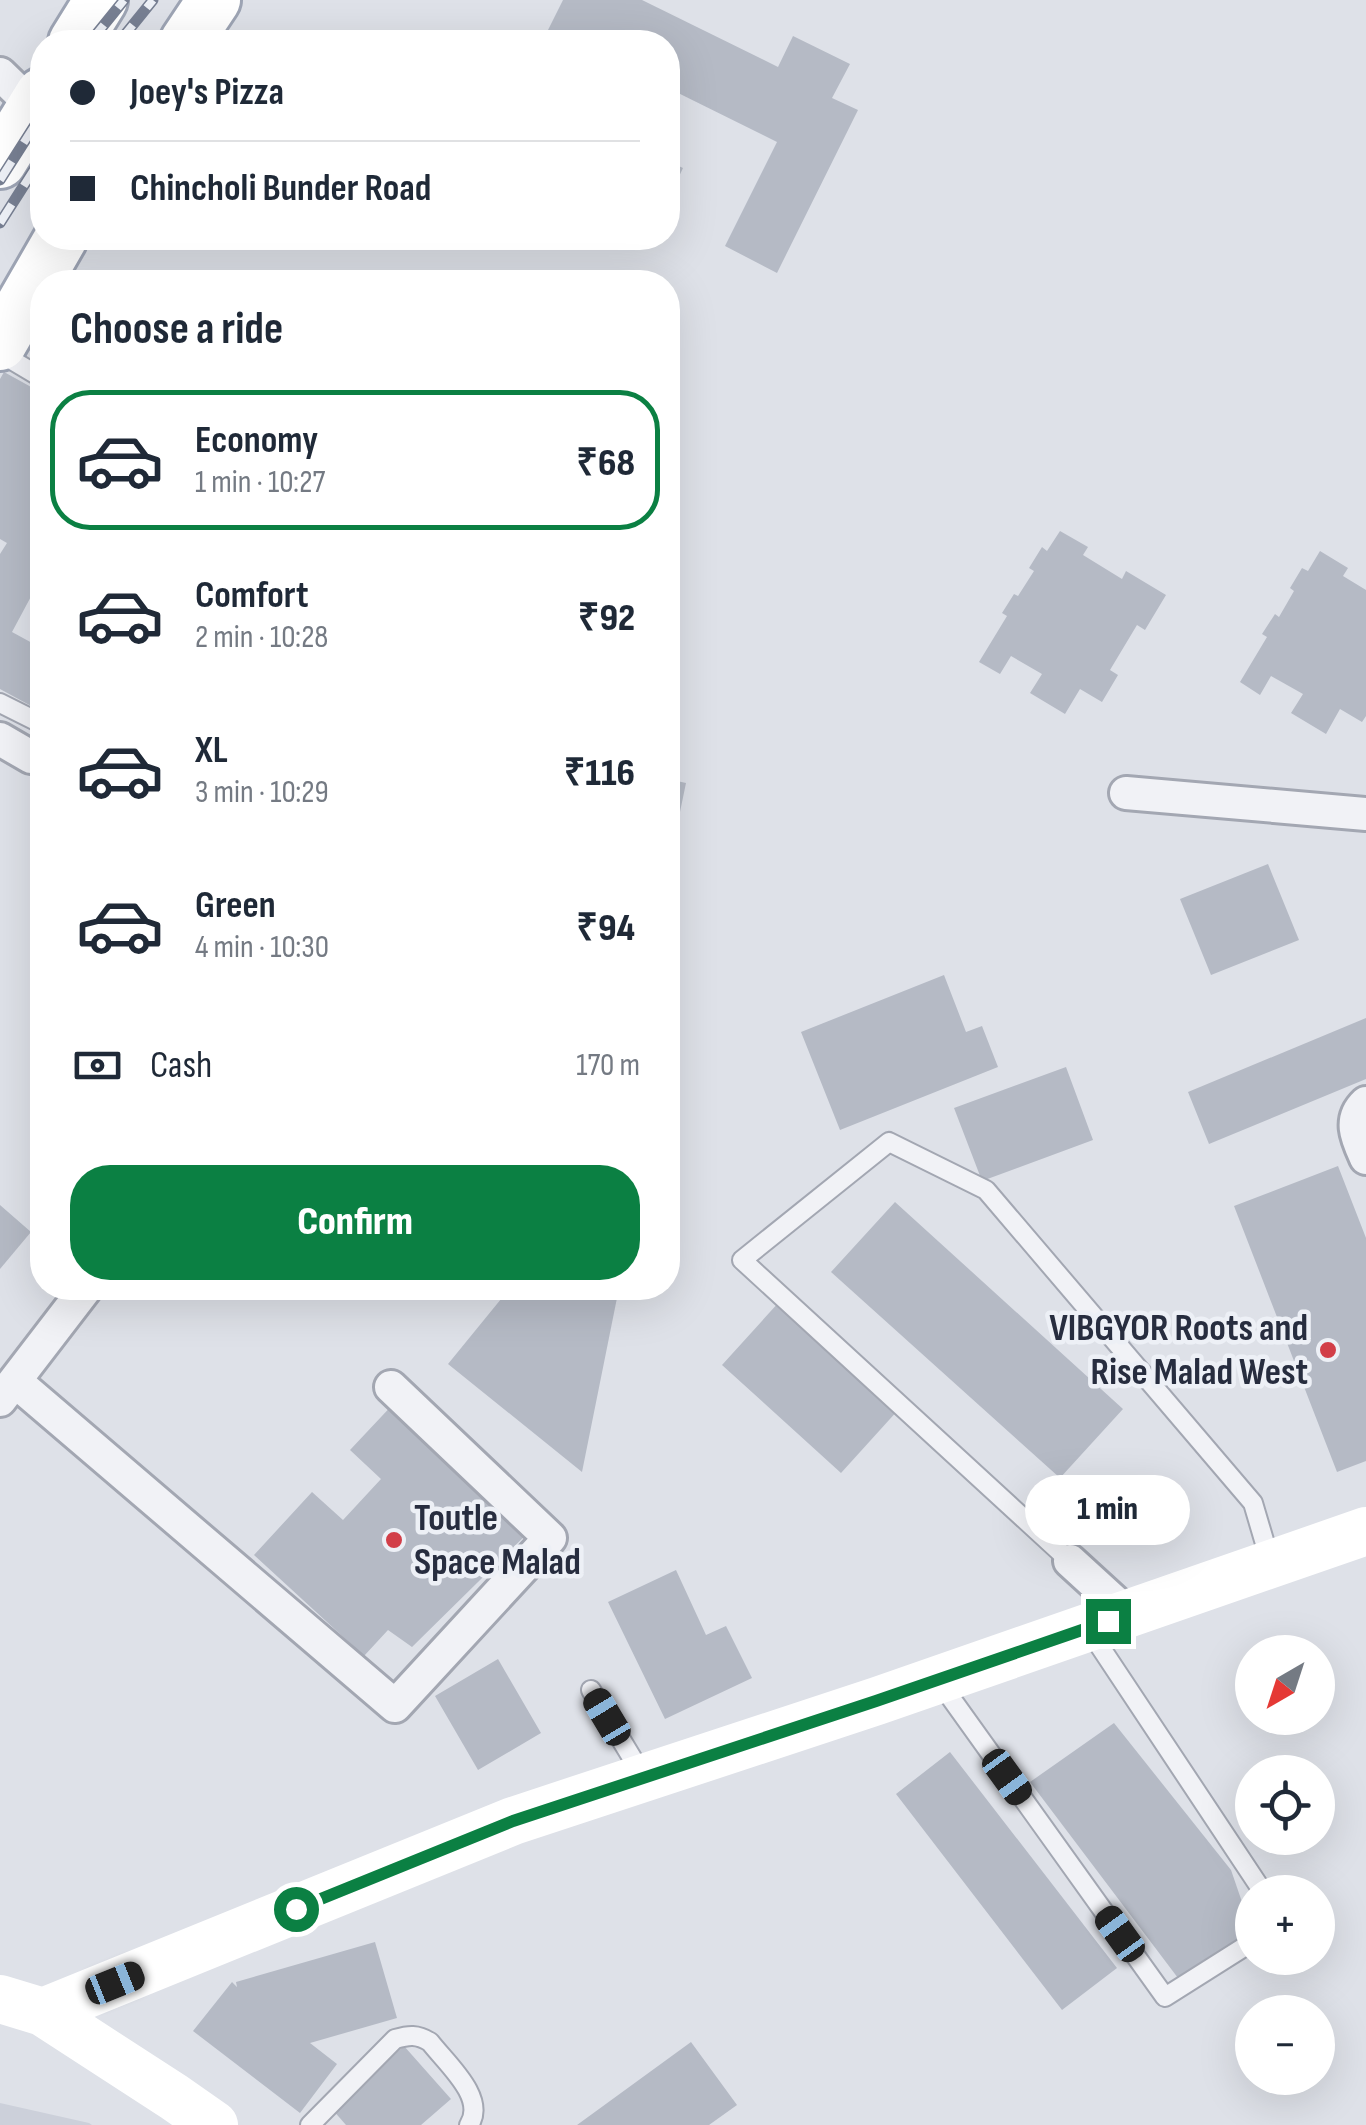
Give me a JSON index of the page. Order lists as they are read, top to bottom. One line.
{"places":["VIBGYOR Roots and Rise Malad West","Toutle Space Malad"],"north":"bottom left","page":{"banner":["Joey's Pizza","Chincholi Bunder Road"],"heading":"Choose a ride","list":[{"name":"Economy","note":"1 min · 10:27","value":"₹68"},{"name":"Comfort","note":"2 min · 10:28","value":"₹92"},{"name":"XL","note":"3 min · 10:29","value":"₹116"},{"name":"Green","note":"4 min · 10:30","value":"₹94"}],"pay":["Cash","170 m"],"buttons":"Confirm","bubble":"1 min","map_buttons":["+","−"]}}
